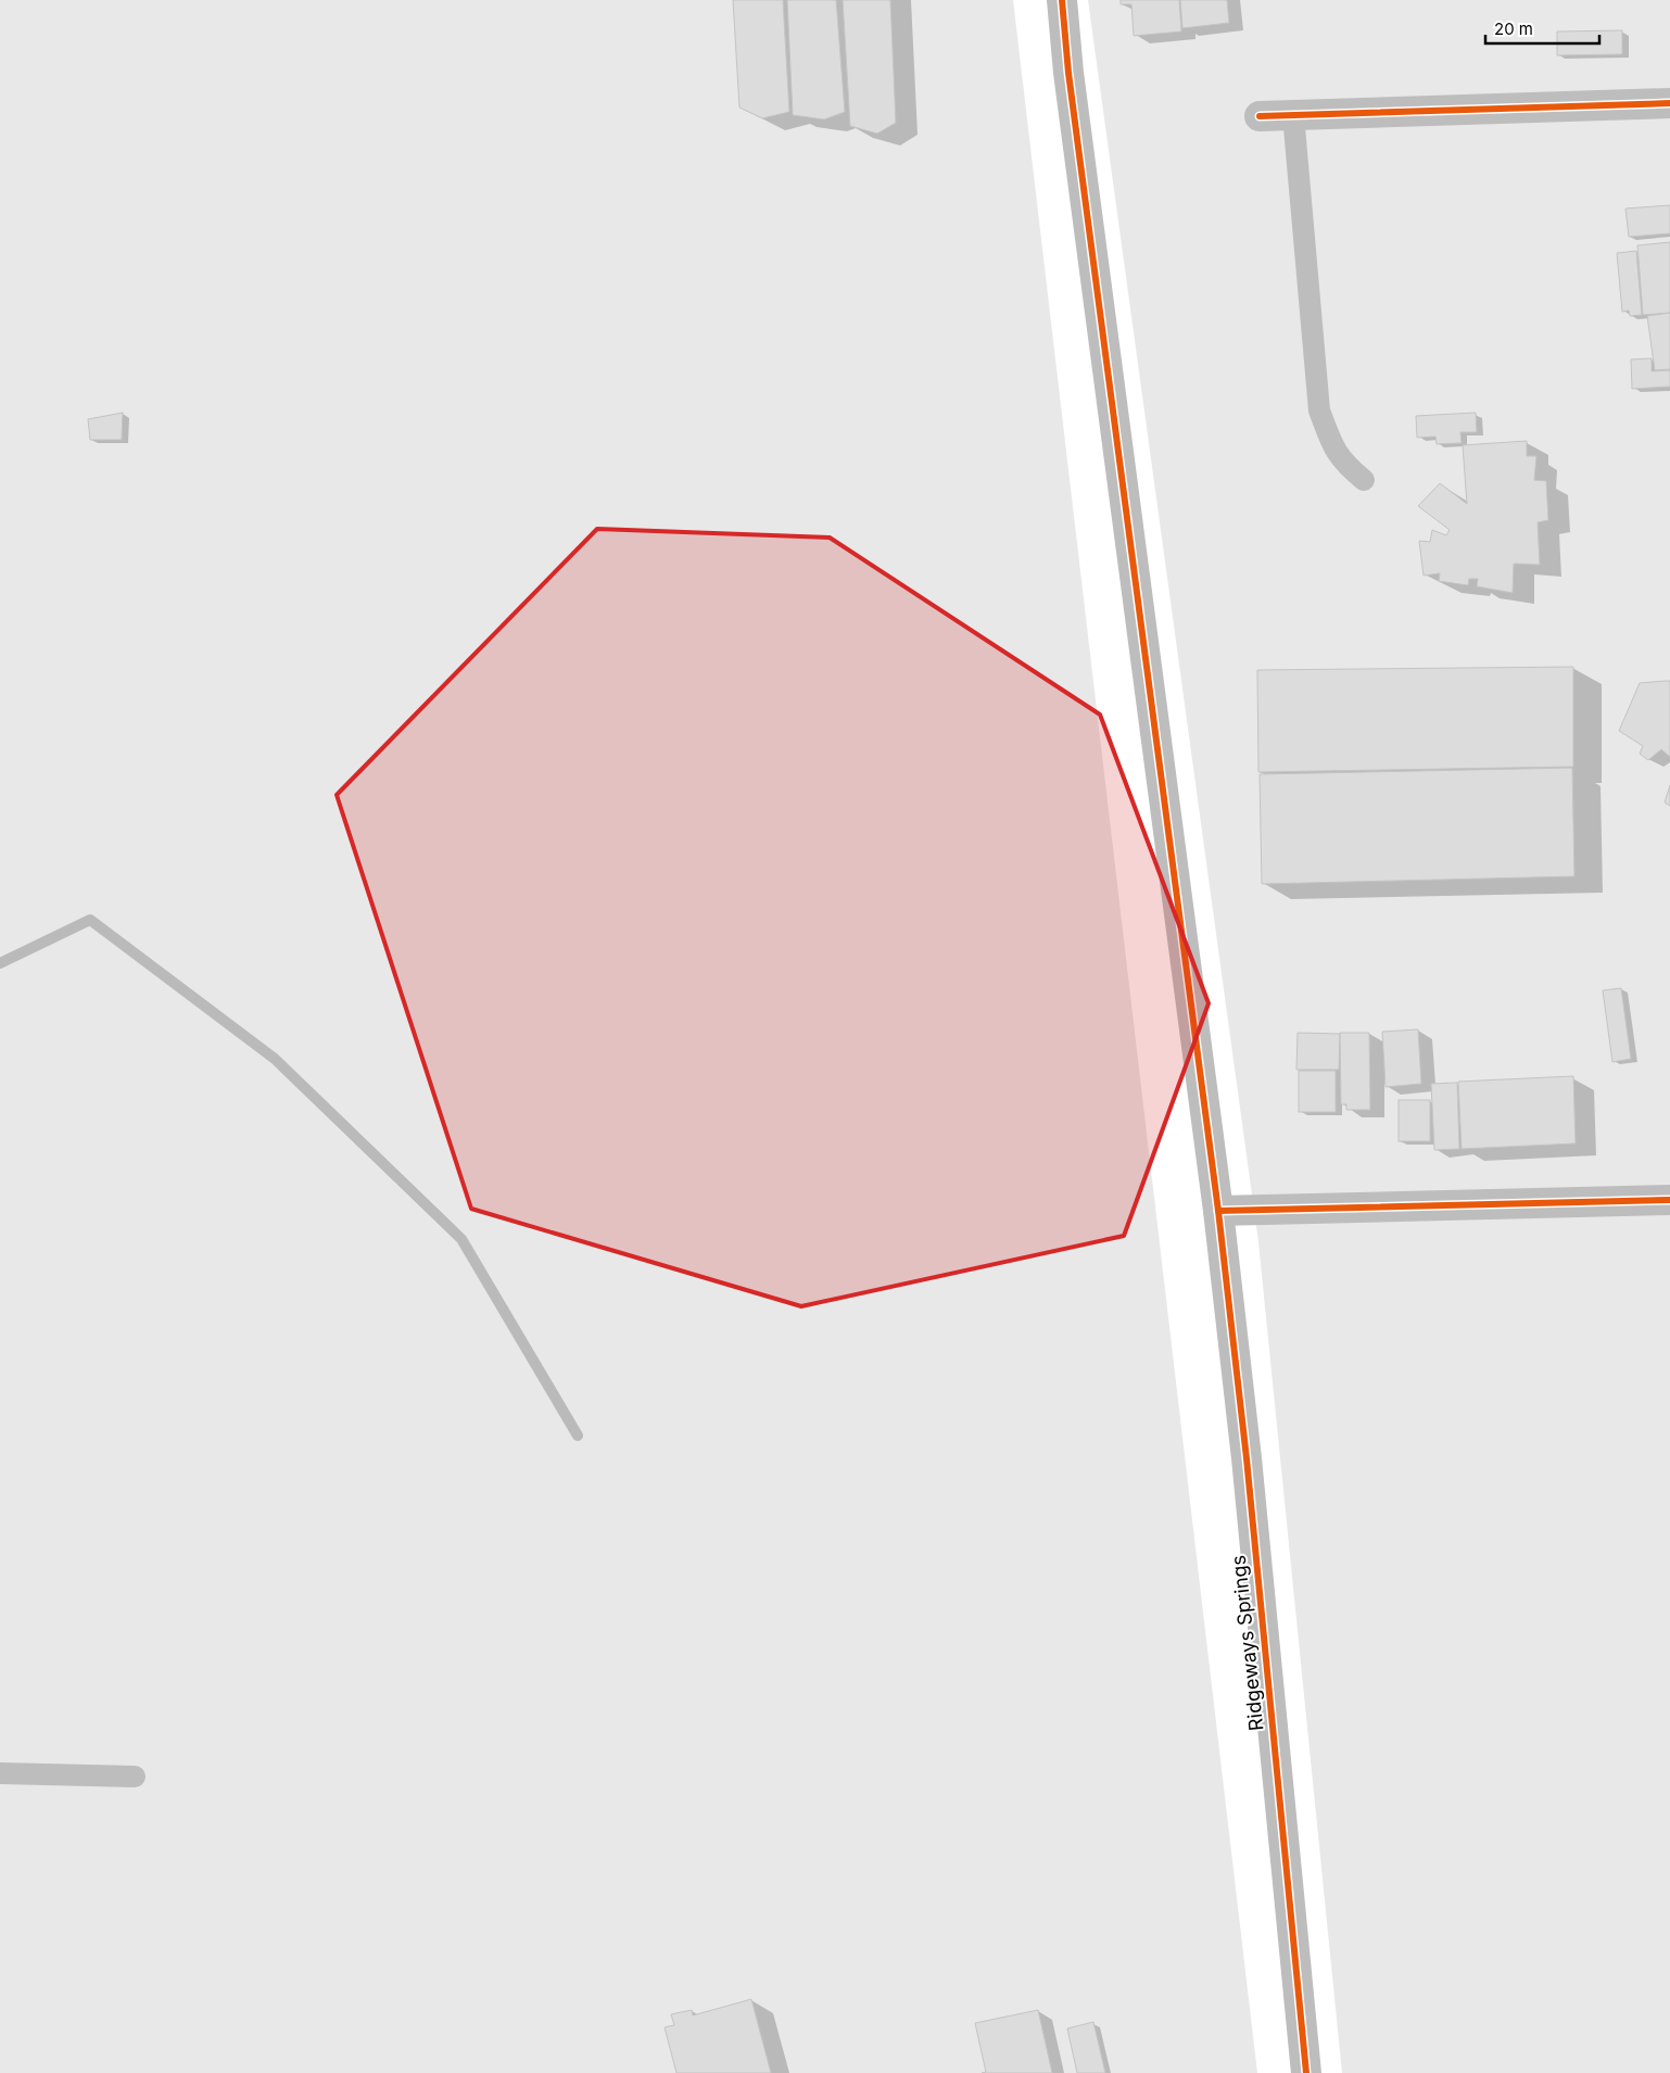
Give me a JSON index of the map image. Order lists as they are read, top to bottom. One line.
{"streets":{"street":["Ridgeways Springs"]},"scale_bar":"20 m"}
